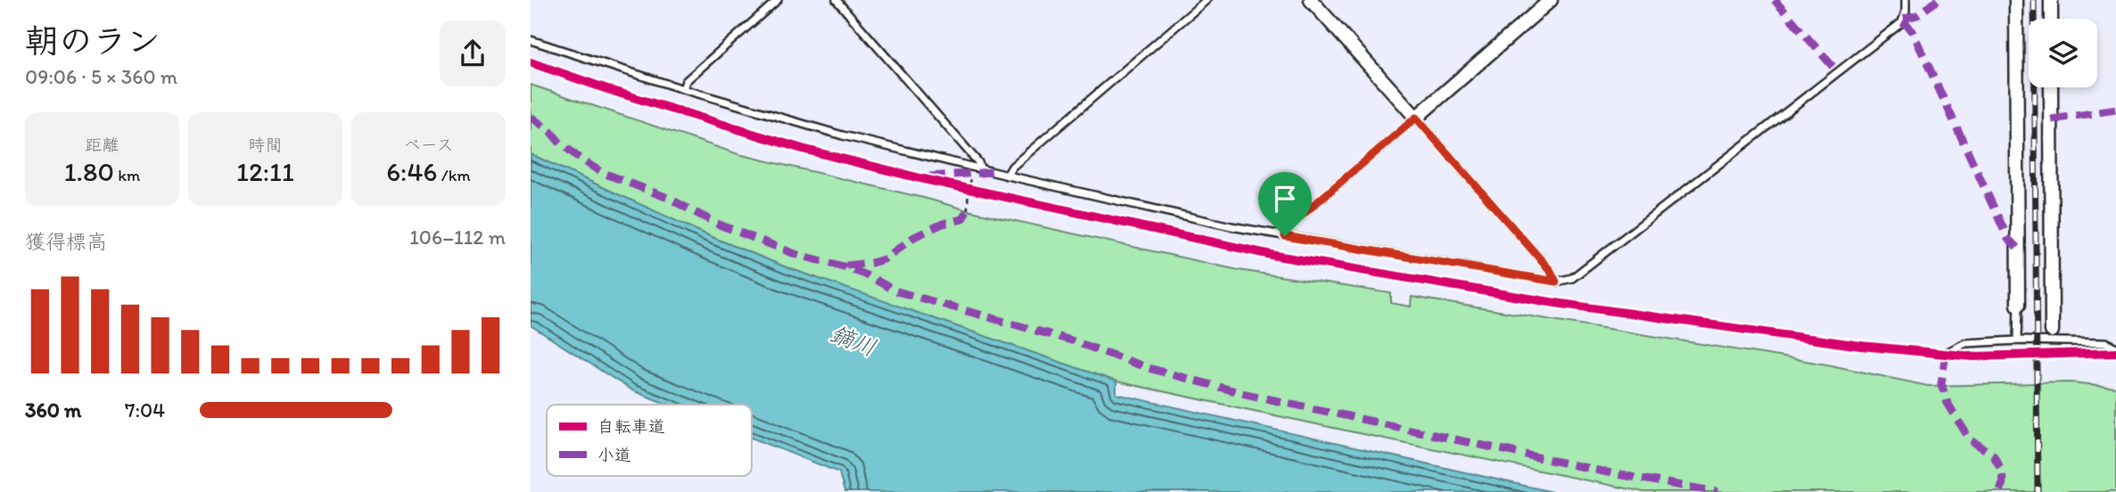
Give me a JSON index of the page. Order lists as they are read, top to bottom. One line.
{"water":["鏑川"],"legend":["自転車道","小道"],"page":{"heading":["朝のラン","09:06 · 5 × 360 m"],"stats":[["距離","1.80 km"],["時間","12:11"],["ペース","6:46 /km"]],"chart":["獲得標高","106–112 m"],"list":[{"name":"360 m","note":"7:04"}]}}
